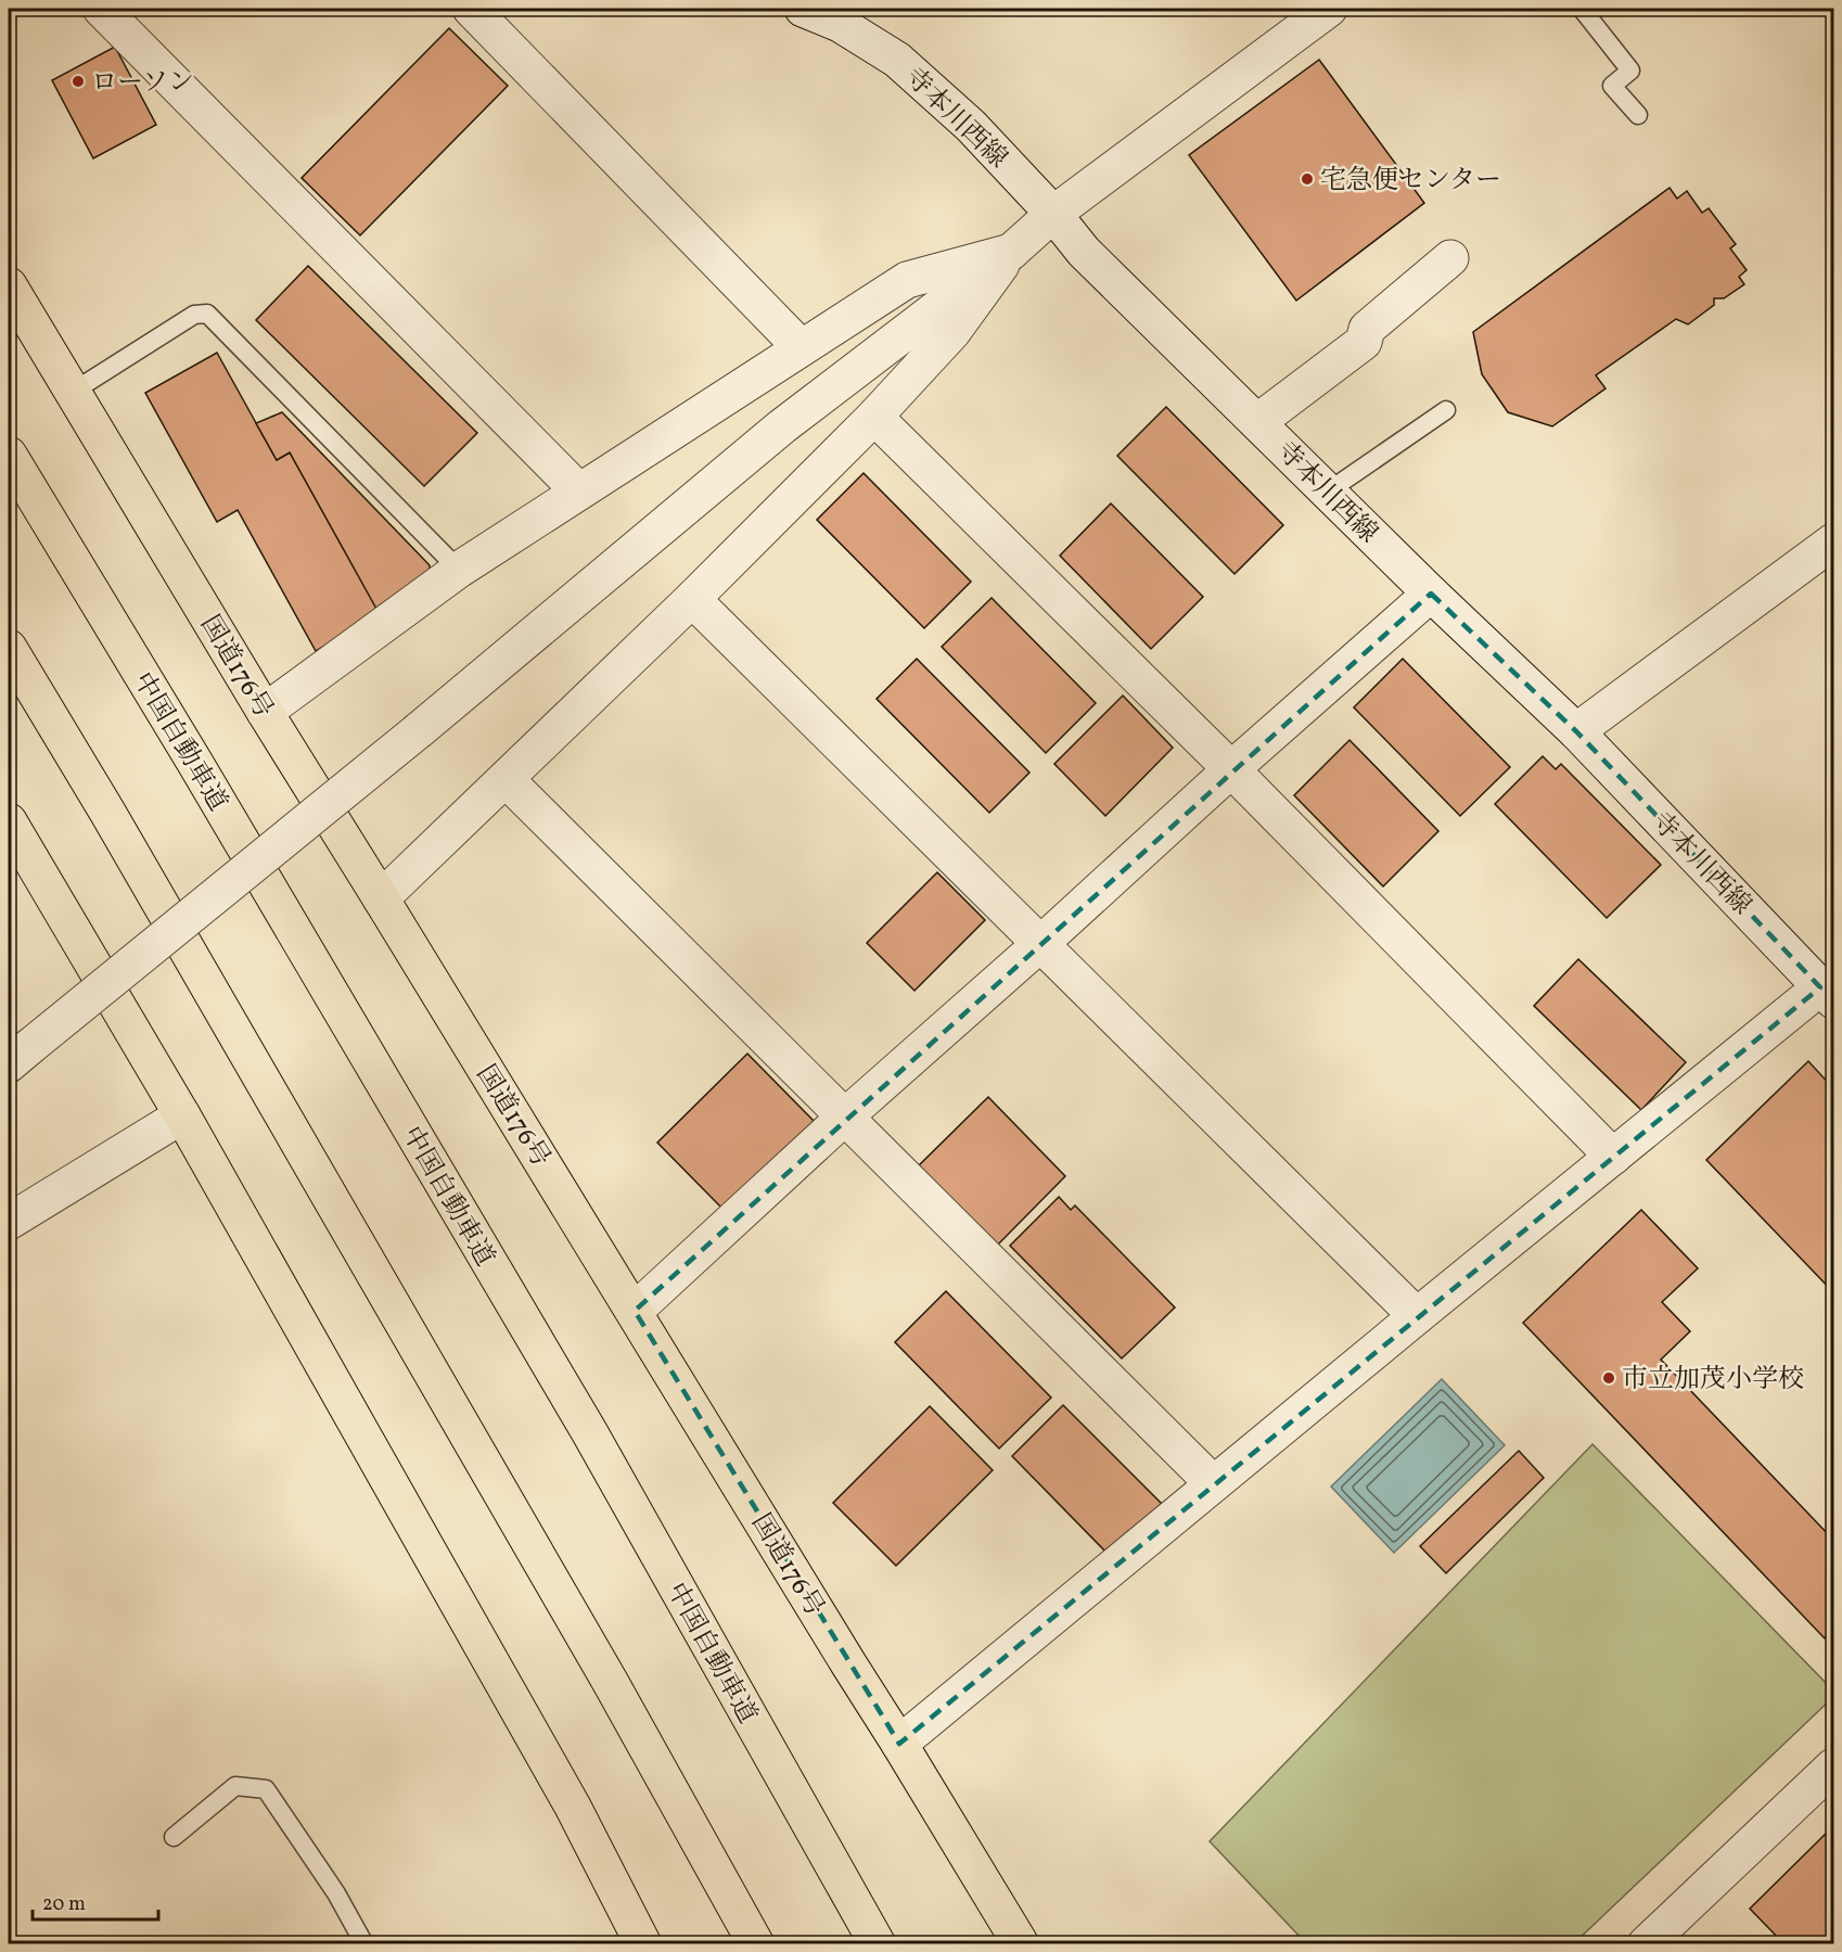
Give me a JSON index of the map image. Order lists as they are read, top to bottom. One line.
{"streets":{"highway":["国道176号","中国自動車道"],"street":["寺本川西線"]},"places":["ローソン","宅急便センター","市立加茂小学校"],"scale_bar":"20 m"}
